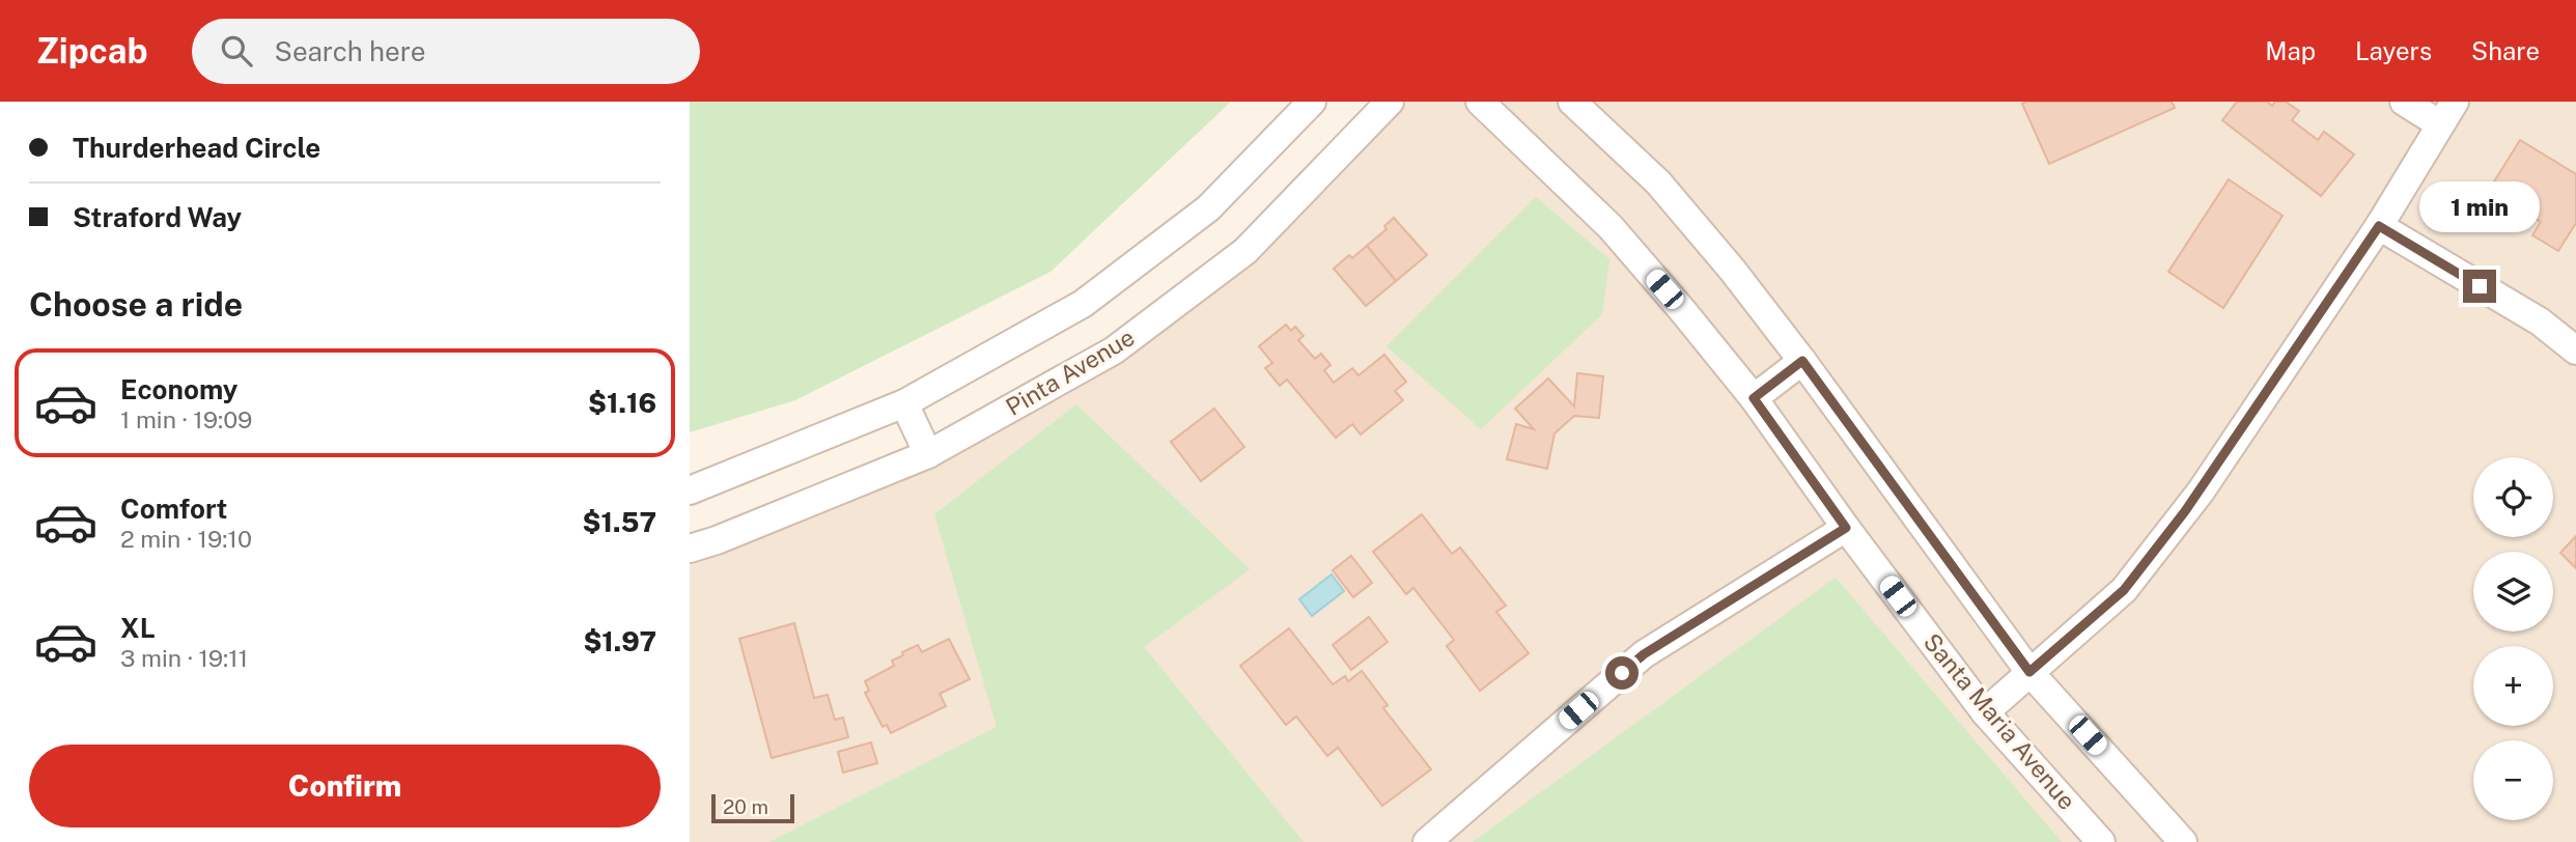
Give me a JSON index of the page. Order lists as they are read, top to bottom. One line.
{"streets":{"street":["Pinta Avenue","Santa Maria Avenue"]},"scale_bar":"20 m","page":{"header":"Zipcab","search":"Search here","nav":["Map","Layers","Share"],"banner":["Thurderhead Circle","Straford Way"],"bubble":"1 min","heading":"Choose a ride","list":[{"name":"Economy","note":"1 min · 19:09","value":"$1.16"},{"name":"Comfort","note":"2 min · 19:10","value":"$1.57"},{"name":"XL","note":"3 min · 19:11","value":"$1.97"}],"map_buttons":["+","−"],"buttons":"Confirm","scale":"20 m"}}
